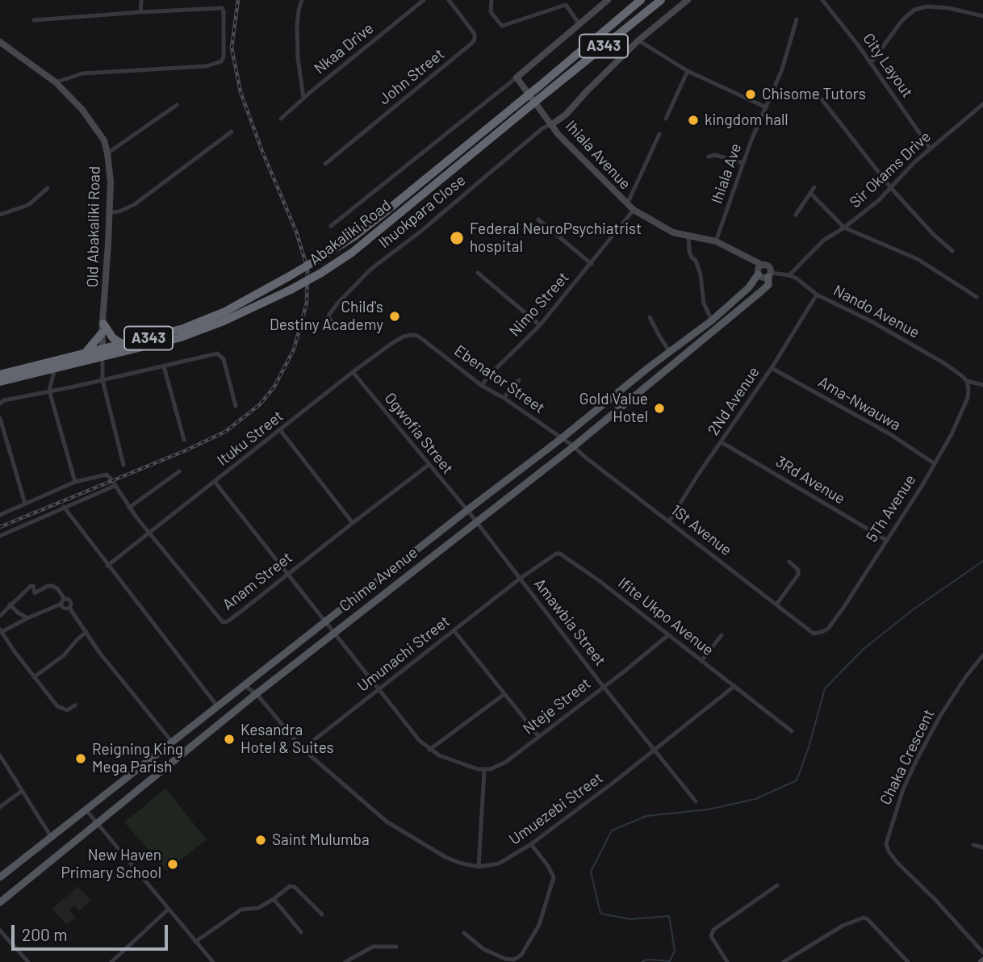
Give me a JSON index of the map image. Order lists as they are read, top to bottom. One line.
{"streets":{"highway":["A343","Abakaliki Road"],"main road":["Ihiala Avenue","Old Abakaliki Road","Chime Avenue"],"street":["Nkaa Drive","City Layout","John Street","Sir Okams Drive","Ihiala Ave","Ihuokpara Close","Nimo Street","Nando Avenue","Ebenator Street","2Nd Avenue","Ama-Nwauwa","Ogwofia Street","Ituku Street","3Rd Avenue","5Th Avenue","1St Avenue","Anam Street","Ifite Ukpo Avenue","Amawbia Street","Umunachi Street","Nteje Street","Chaka Crescent","Umuezebi Street"]},"crossings":[["City Layout","Sir Okams Drive"],["Ihiala Avenue","Ihiala Ave"],["Ihiala Avenue","Ihuokpara Close"],["Ihiala Avenue","Nimo Street"],["Ihiala Avenue","Nando Avenue"],["Ihiala Avenue","Chime Avenue"],["Sir Okams Drive","Nando Avenue"],["Old Abakaliki Road","Abakaliki Road"],["Nimo Street","Ebenator Street"],["Nando Avenue","2Nd Avenue"],["Nando Avenue","5Th Avenue"],["Nando Avenue","Chime Avenue"],["Ebenator Street","Ituku Street"],["Ebenator Street","1St Avenue"],["Ebenator Street","Chime Avenue"],["2Nd Avenue","Ama-Nwauwa"],["2Nd Avenue","3Rd Avenue"],["2Nd Avenue","1St Avenue"],["Ama-Nwauwa","5Th Avenue"],["Ogwofia Street","Ituku Street"],["Ogwofia Street","Chime Avenue"],["Ogwofia Street","Anam Street"],["Ogwofia Street","Amawbia Street"],["Ituku Street","Anam Street"],["3Rd Avenue","5Th Avenue"],["5Th Avenue","1St Avenue"],["1St Avenue","Chime Avenue"],["Chime Avenue","Amawbia Street"],["Ifite Ukpo Avenue","Amawbia Street"],["Ifite Ukpo Avenue","Umunachi Street"],["Ifite Ukpo Avenue","Nteje Street"],["Ifite Ukpo Avenue","Umuezebi Street"],["Amawbia Street","Umunachi Street"],["Amawbia Street","Nteje Street"],["Amawbia Street","Umuezebi Street"]],"places":["Chisome Tutors","kingdom hall","Federal NeuroPsychiatrist hospital","Child's Destiny Academy","Gold Value Hotel","Kesandra Hotel & Suites","Reigning King Mega Parish","Saint Mulumba","New Haven Primary School"],"scale_bar":"200 m"}
